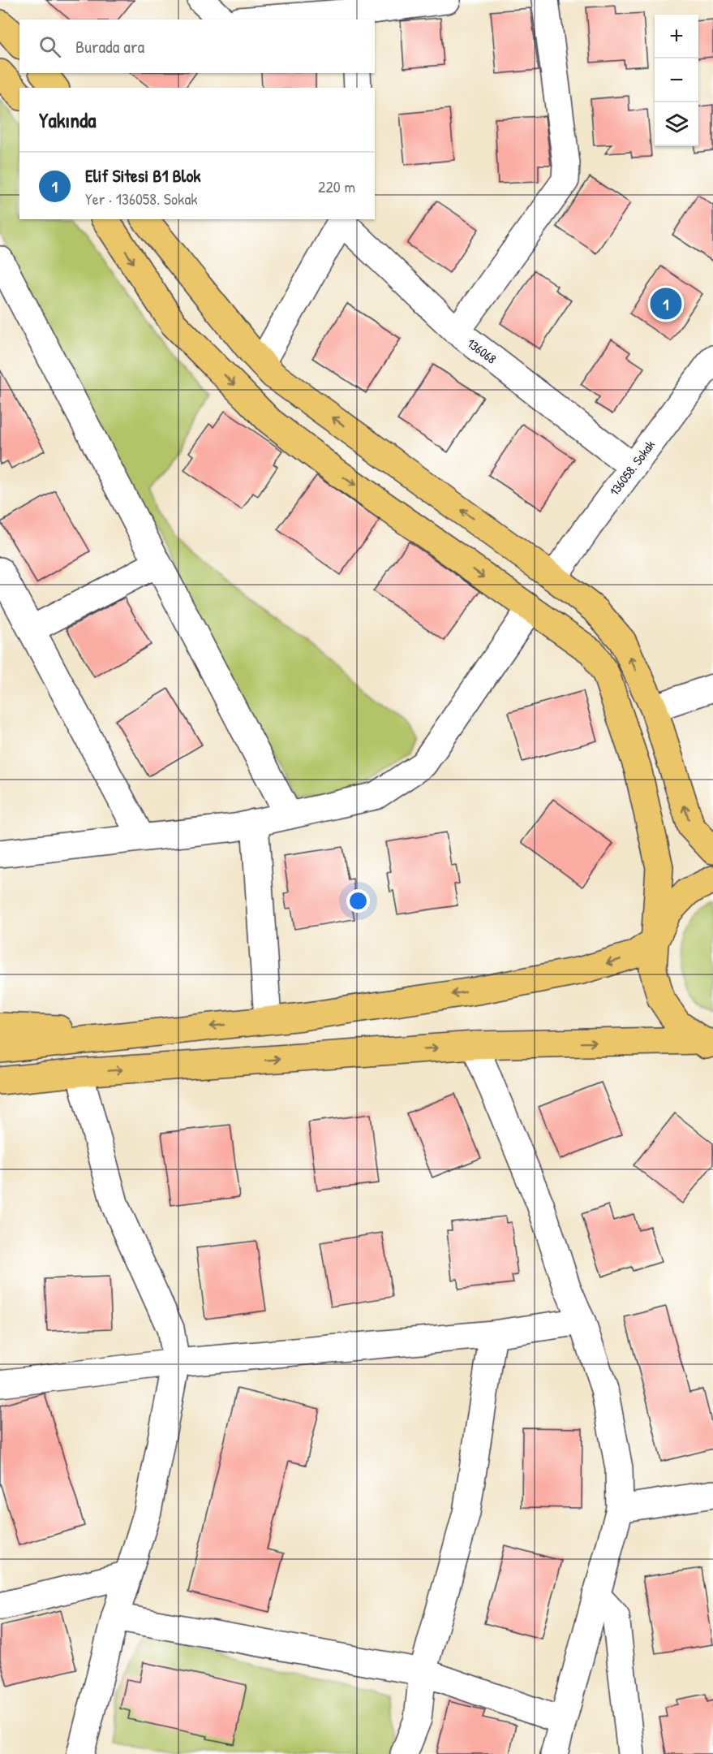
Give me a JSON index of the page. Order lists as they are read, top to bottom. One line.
{"streets":{"street":["136068","136058. Sokak"]},"crossings":[["136068","136058. Sokak"]],"page":{"map_buttons":["+","−"],"search":"Burada ara","heading":"Yakında","list":[{"mark":"1","name":"Elif Sitesi B1 Blok","note":"Yer · 136058. Sokak","value":"220 m"}],"pins":"1"}}
